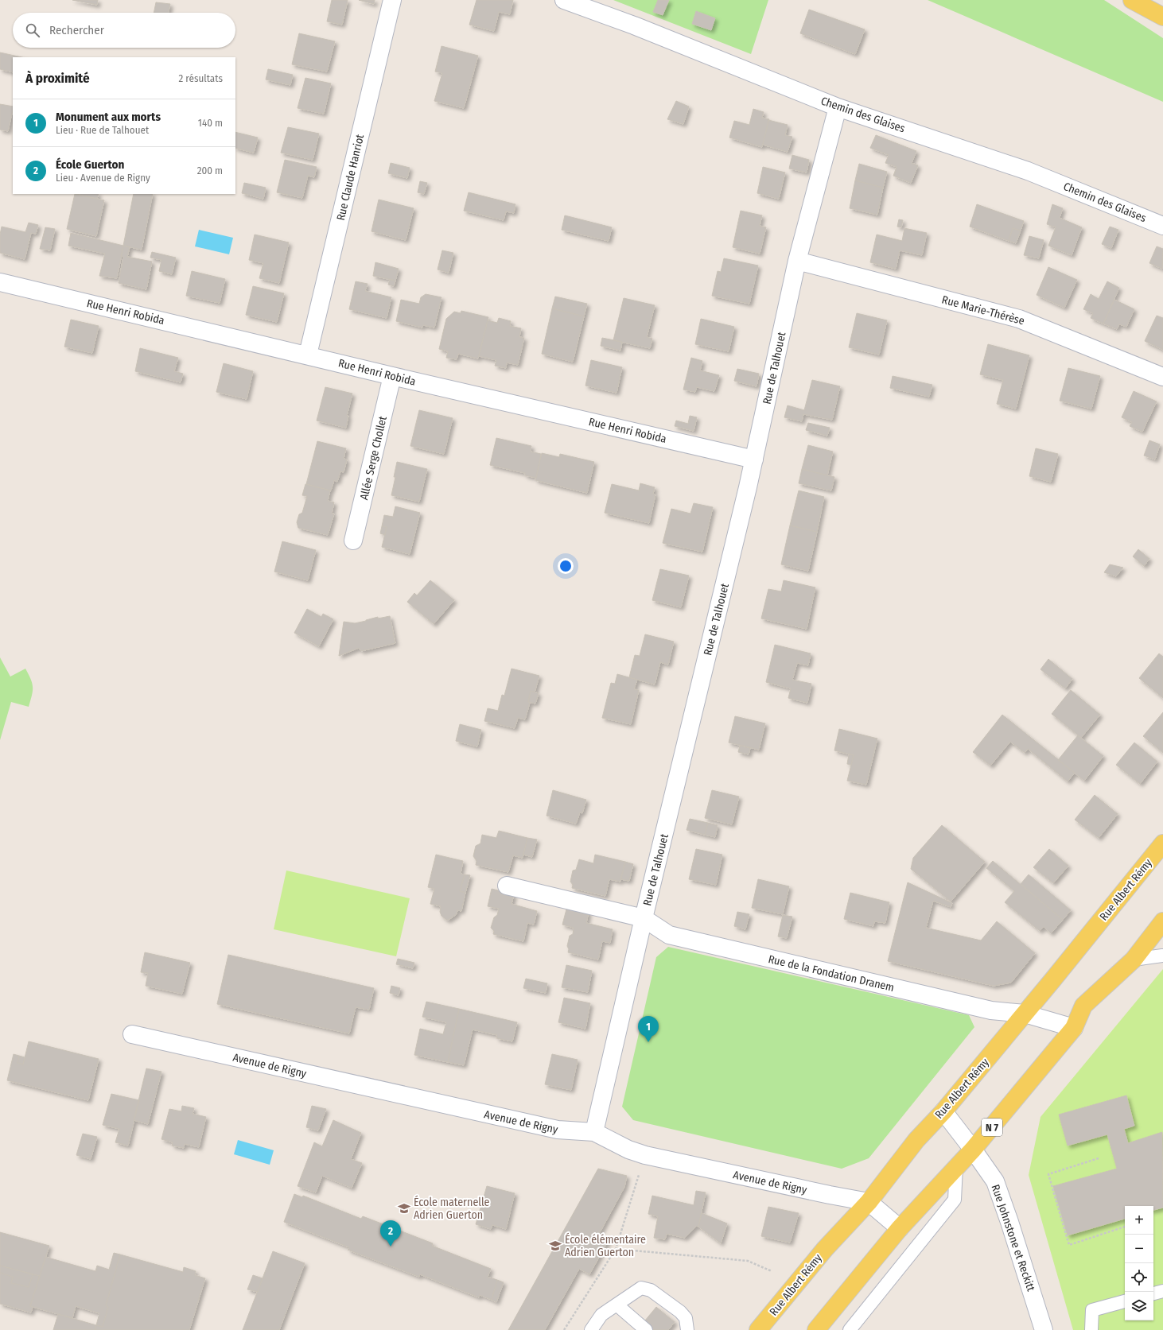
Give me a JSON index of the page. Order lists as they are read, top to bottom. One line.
{"streets":{"main road":["Rue Albert Rémy","N 7"],"street":["Chemin des Glaises","Rue Claude Hanriot","Rue Marie-Thérèse","Rue Henri Robida","Rue de Talhouet","Allée Serge Chollet","Rue de la Fondation Dranem","Avenue de Rigny","Rue Johnstone et Reckitt"]},"crossings":[["Chemin des Glaises","Rue de Talhouet"],["Rue Claude Hanriot","Rue Henri Robida"],["Rue Marie-Thérèse","Rue de Talhouet"],["Rue Henri Robida","Rue de Talhouet"],["Rue Henri Robida","Allée Serge Chollet"],["Rue de Talhouet","Rue de la Fondation Dranem"],["Rue de Talhouet","Avenue de Rigny"],["Rue Albert Rémy","Rue de la Fondation Dranem"],["Rue Albert Rémy","Avenue de Rigny"],["Rue Albert Rémy","Rue Johnstone et Reckitt"],["Rue de la Fondation Dranem","N 7"],["Avenue de Rigny","N 7"],["N 7","Rue Johnstone et Reckitt"]],"places":{"school or university":["École maternelle Adrien Guerton","École élémentaire Adrien Guerton"]},"page":{"search":"Rechercher","heading":["À proximité","2 résultats"],"list":[{"mark":"1","name":"Monument aux morts","note":"Lieu · Rue de Talhouet","value":"140 m"},{"mark":"2","name":"École Guerton","note":"Lieu · Avenue de Rigny","value":"200 m"}],"pins":["1","2"],"map_buttons":["+","−"]}}
